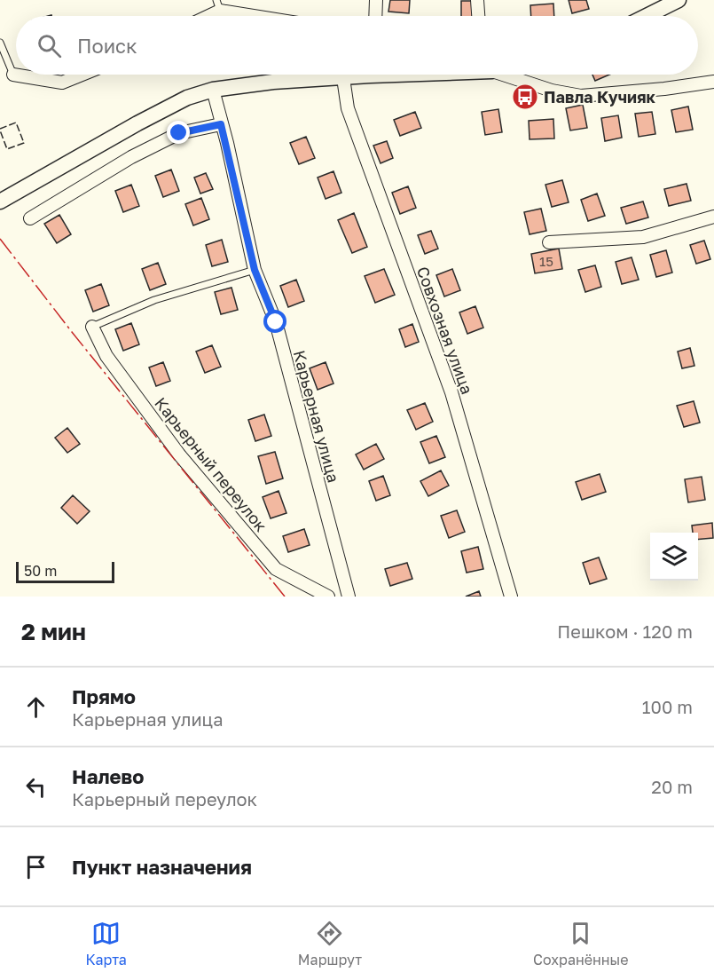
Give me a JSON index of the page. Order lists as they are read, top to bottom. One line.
{"streets":{"street":["Совхозная улица","Карьерная улица","Карьерный переулок"]},"places":{"bus stop":["Павла Кучияк"]},"house_numbers":["15"],"scale_bar":"50 m","page":{"search":"Поиск","scale":"50 m","heading":["2 мин","Пешком · 120 m"],"list":[["Прямо","Карьерная улица","100 m"],["Налево","Карьерный переулок","20 m"],"Пункт назначения"],"nav":["Карта","Маршрут","Сохранённые"]}}
